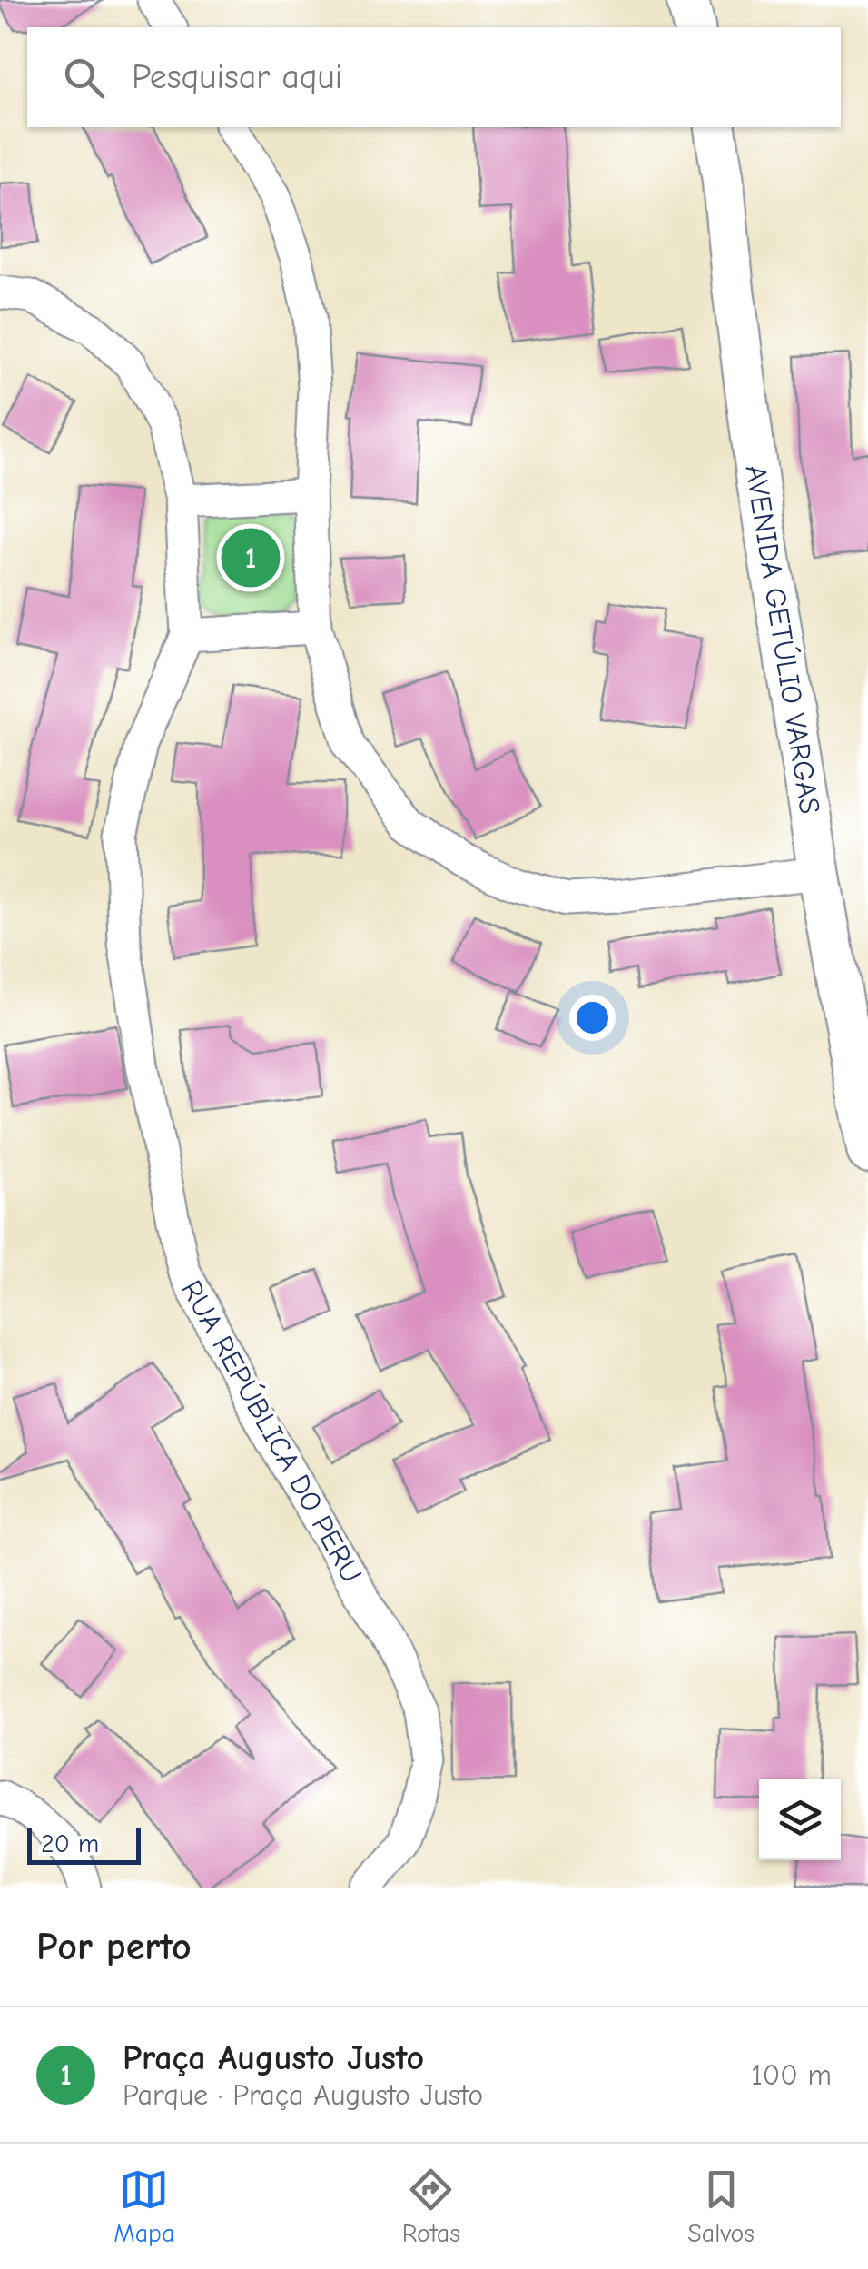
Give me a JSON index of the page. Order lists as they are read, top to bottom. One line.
{"streets":{"street":["AVENIDA GETÚLIO VARGAS","RUA REPÚBLICA DO PERU"]},"scale_bar":"20 m","page":{"search":"Pesquisar aqui","pins":"1","scale":"20 m","heading":"Por perto","list":[{"mark":"1","name":"Praça Augusto Justo","note":"Parque · Praça Augusto Justo","value":"100 m"}],"nav":["Mapa","Rotas","Salvos"]}}
